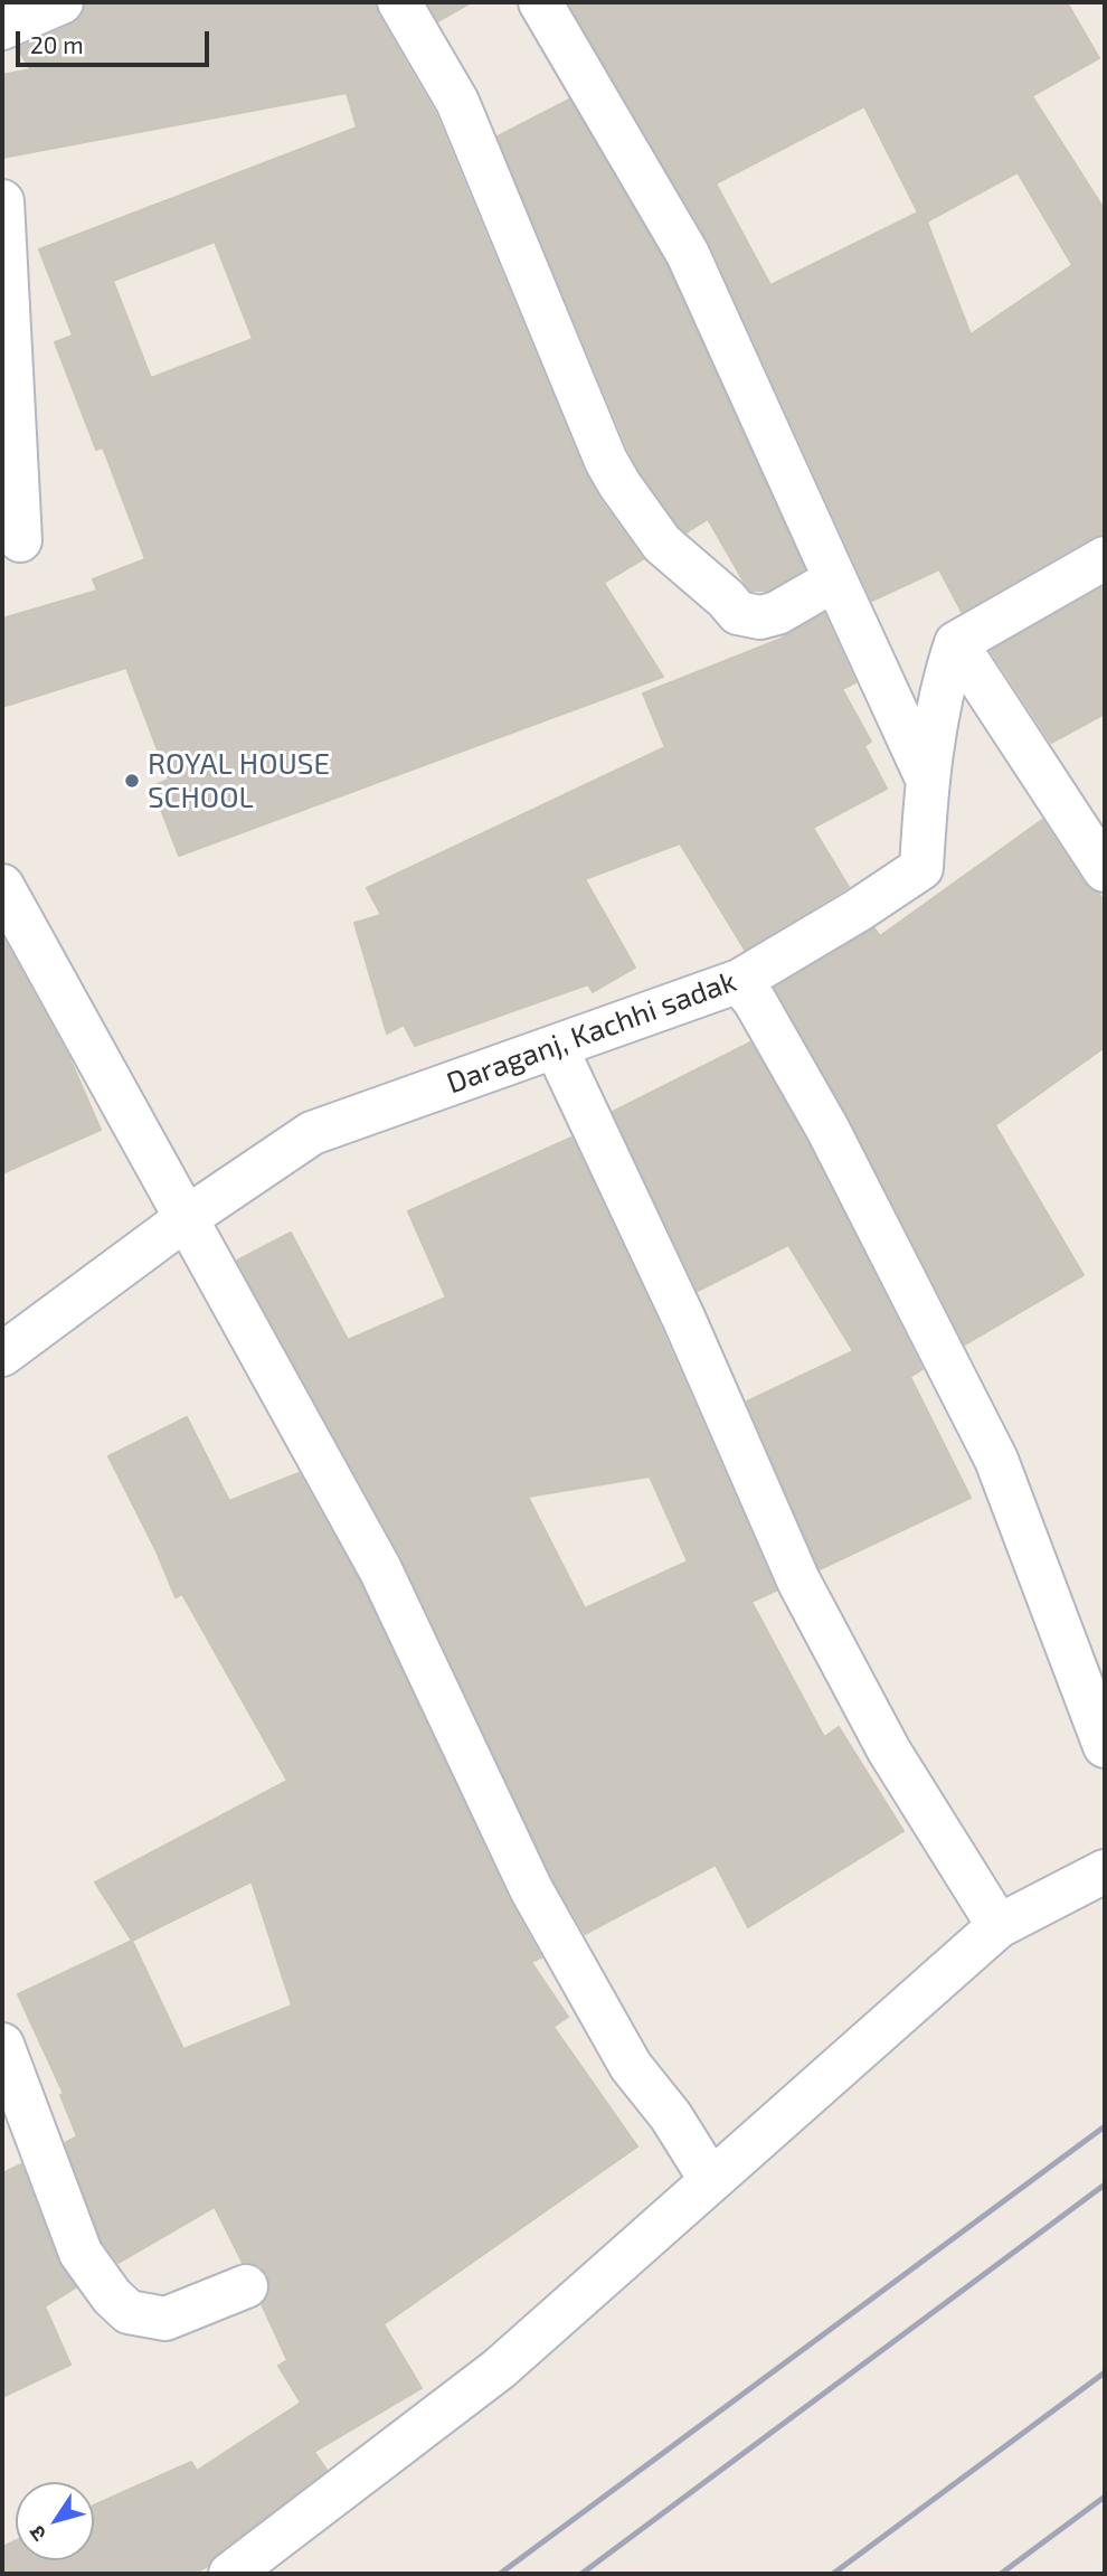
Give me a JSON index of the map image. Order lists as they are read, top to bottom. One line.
{"streets":{"street":["Daraganj, Kachhi sadak"]},"places":["ROYAL HOUSE SCHOOL"],"scale_bar":"20 m","north":"bottom left"}
